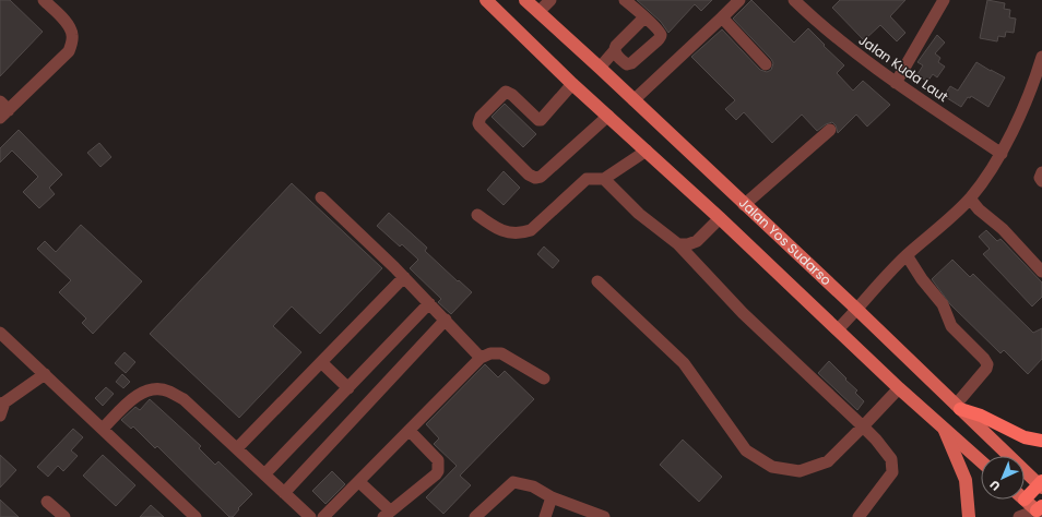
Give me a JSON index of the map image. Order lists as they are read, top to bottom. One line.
{"streets":{"main road":["Jalan Yos Sudarso"],"street":["Jalan Kuda Laut"]},"north":"bottom left"}
